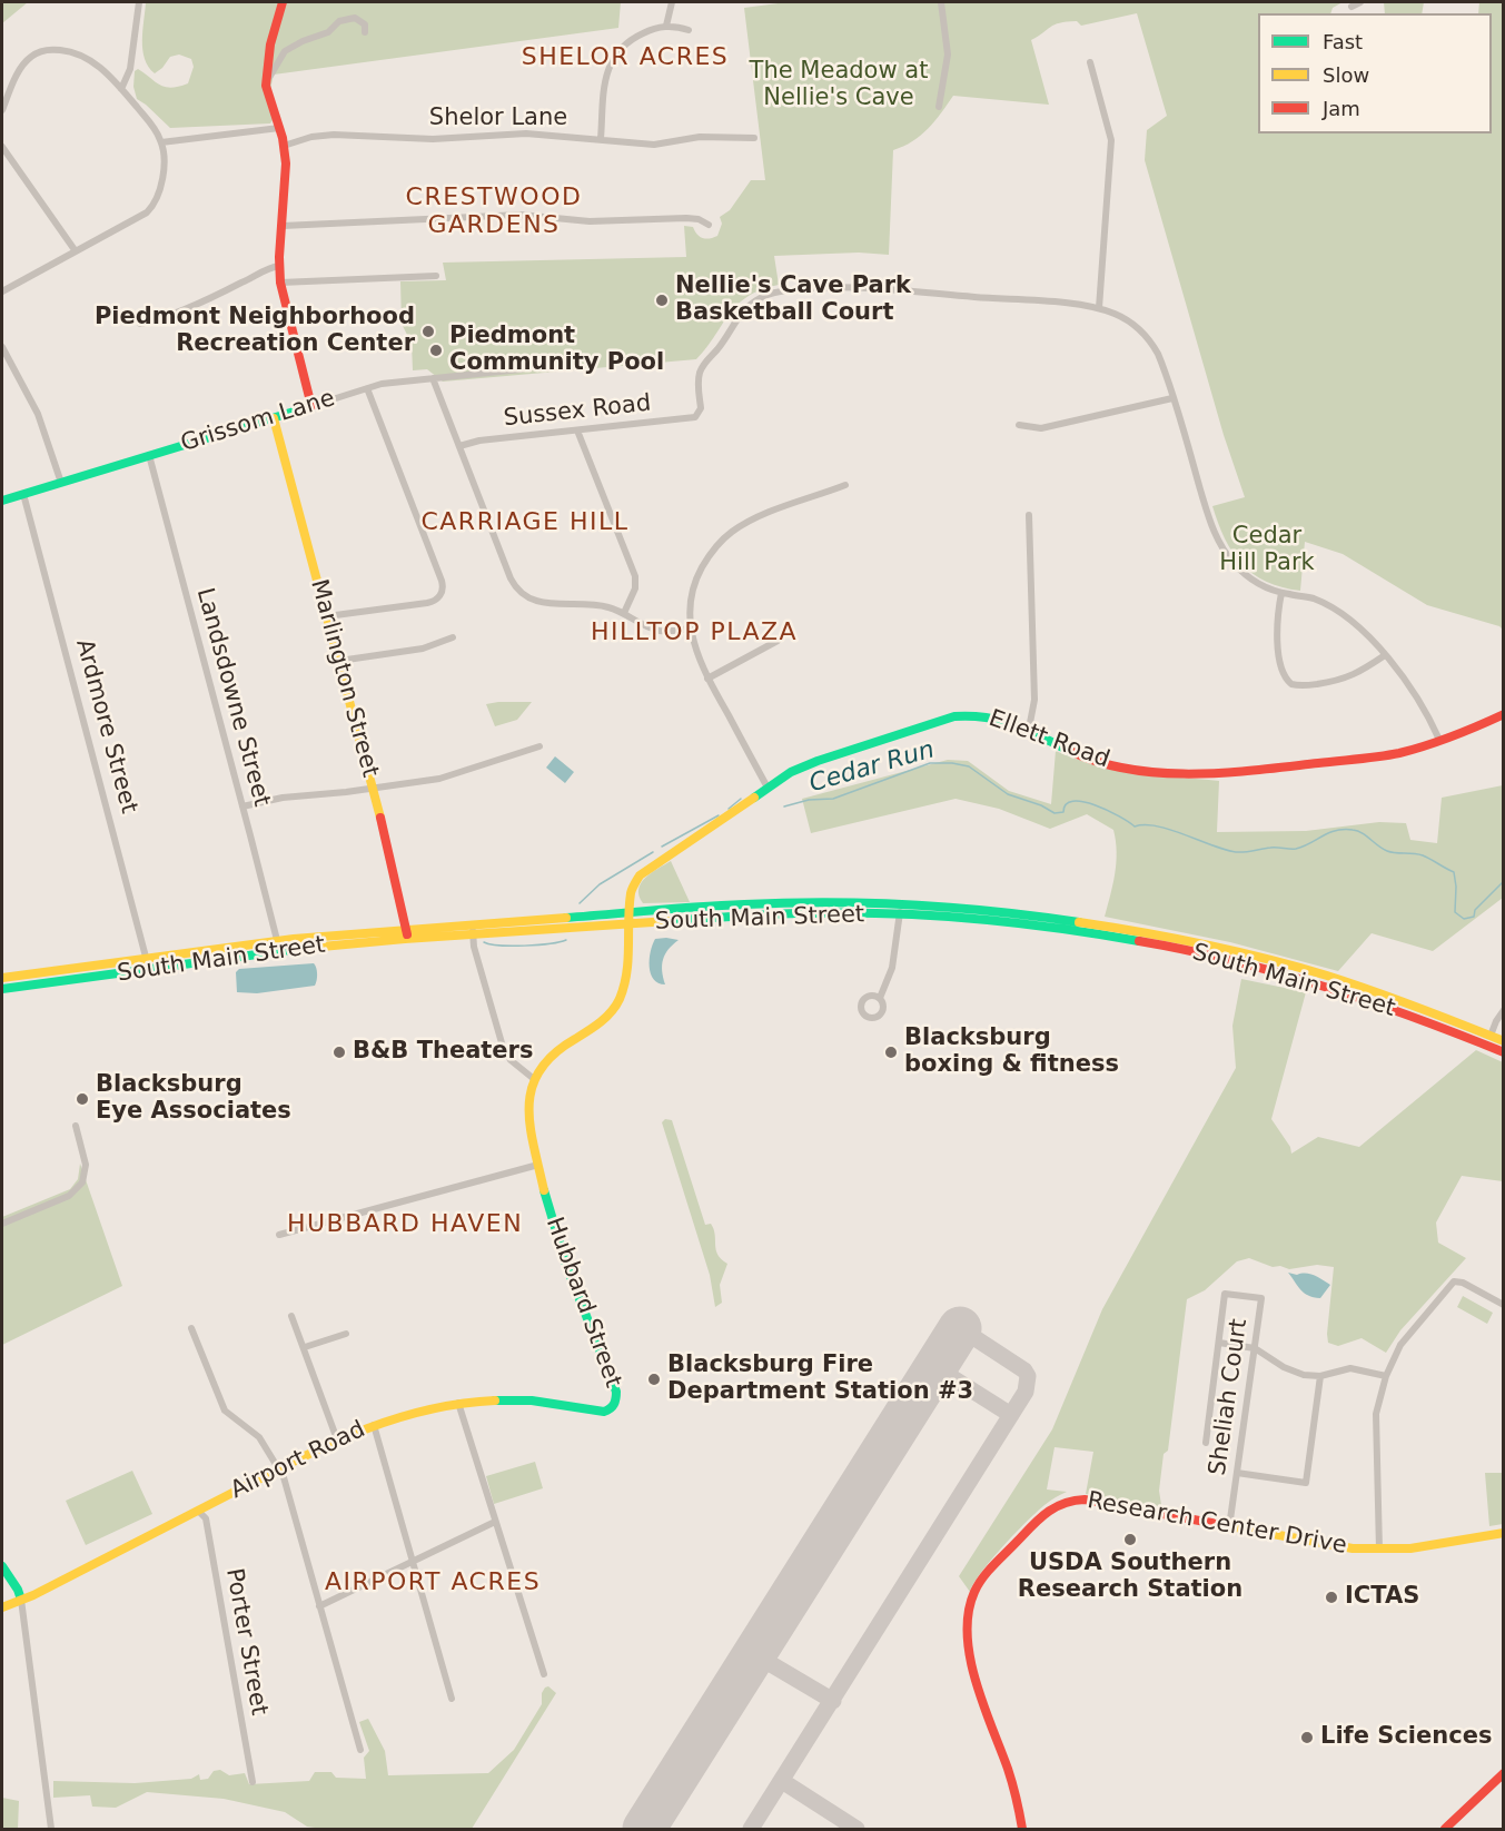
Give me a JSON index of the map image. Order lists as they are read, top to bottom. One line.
{"streets":{"street":["Shelor Lane","Sussex Road","Grissom Lane","Marlington Street","Landsdowne Street","Ardmore Street","Ellett Road","South Main Street","Hubbard Street","Sheliah Court","Airport Road","Research Center Drive","Porter Street"]},"crossings":[["Grissom Lane","Marlington Street"],["Grissom Lane","Landsdowne Street"],["Grissom Lane","Ardmore Street"],["Marlington Street","South Main Street"],["Landsdowne Street","South Main Street"],["Ardmore Street","South Main Street"],["Ellett Road","South Main Street"],["Ellett Road","Hubbard Street"],["South Main Street","Hubbard Street"],["Hubbard Street","Airport Road"],["Sheliah Court","Research Center Drive"],["Airport Road","Porter Street"]],"districts":["SHELOR ACRES","CRESTWOOD GARDENS","CARRIAGE HILL","HILLTOP PLAZA","HUBBARD HAVEN","AIRPORT ACRES"],"water":["Cedar Run"],"parks":["The Meadow at Nellie's Cave","Cedar Hill Park"],"places":["Nellie's Cave Park Basketball Court","Piedmont Neighborhood Recreation Center","Piedmont Community Pool","B&B Theaters","Blacksburg boxing & fitness","Blacksburg Eye Associates","Blacksburg Fire Department Station #3","USDA Southern Research Station","ICTAS","Life Sciences"],"legend":["Fast","Slow","Jam"]}
